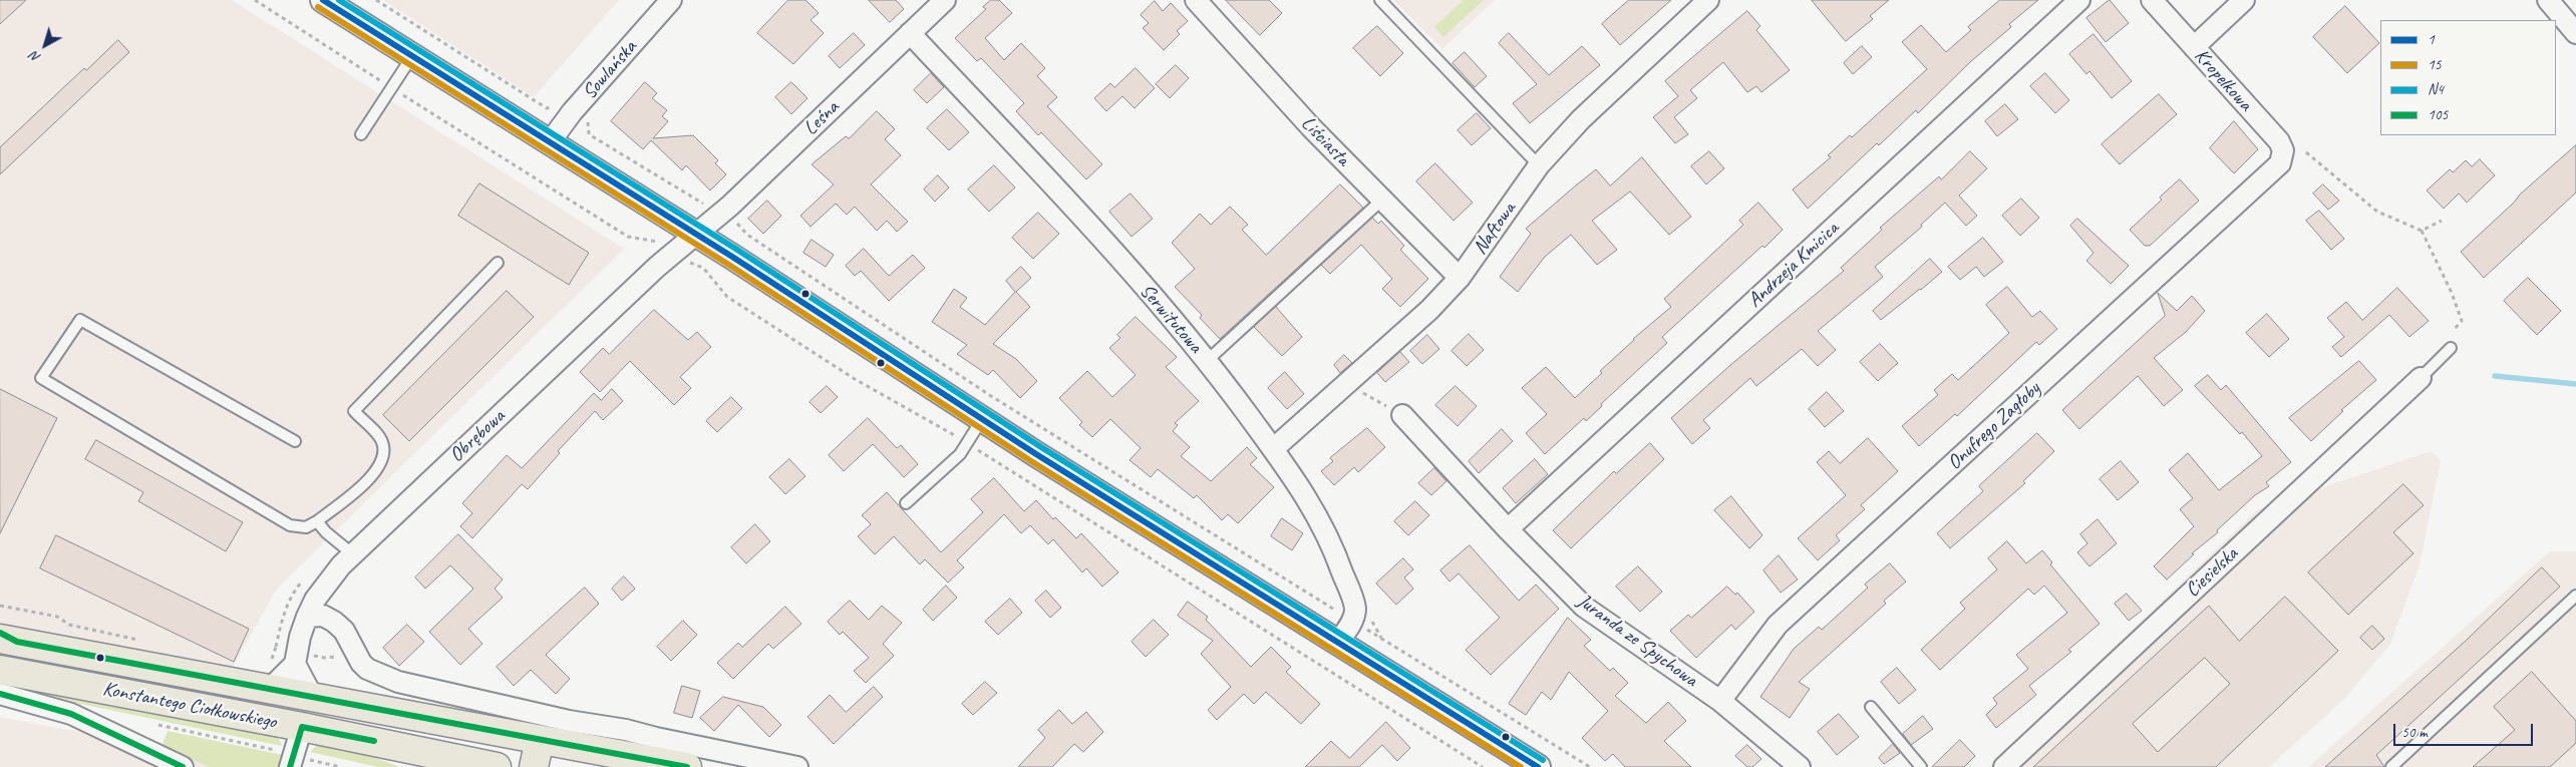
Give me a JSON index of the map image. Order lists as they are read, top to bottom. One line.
{"streets":{"highway":["Konstantego Ciołkowskiego"],"street":["Sowlańska","Kropelkowa","Leśna","Liściasta","Naftowa","Andrzeja Kmicica","Serwitutowa","Onufrego Zagłoby","Obrębowa","Ciesielska","Juranda ze Spychowa"]},"crossings":[["Kropelkowa","Onufrego Zagłoby"],["Leśna","Serwitutowa"],["Leśna","Obrębowa"],["Liściasta","Naftowa"],["Naftowa","Serwitutowa"],["Andrzeja Kmicica","Juranda ze Spychowa"],["Onufrego Zagłoby","Juranda ze Spychowa"],["Obrębowa","Konstantego Ciołkowskiego"]],"lines":["transit line 1","transit line N4","transit line 15","transit line 105"],"legend":["1","15","N4","105"],"scale_bar":"50 m","north":"bottom left"}
